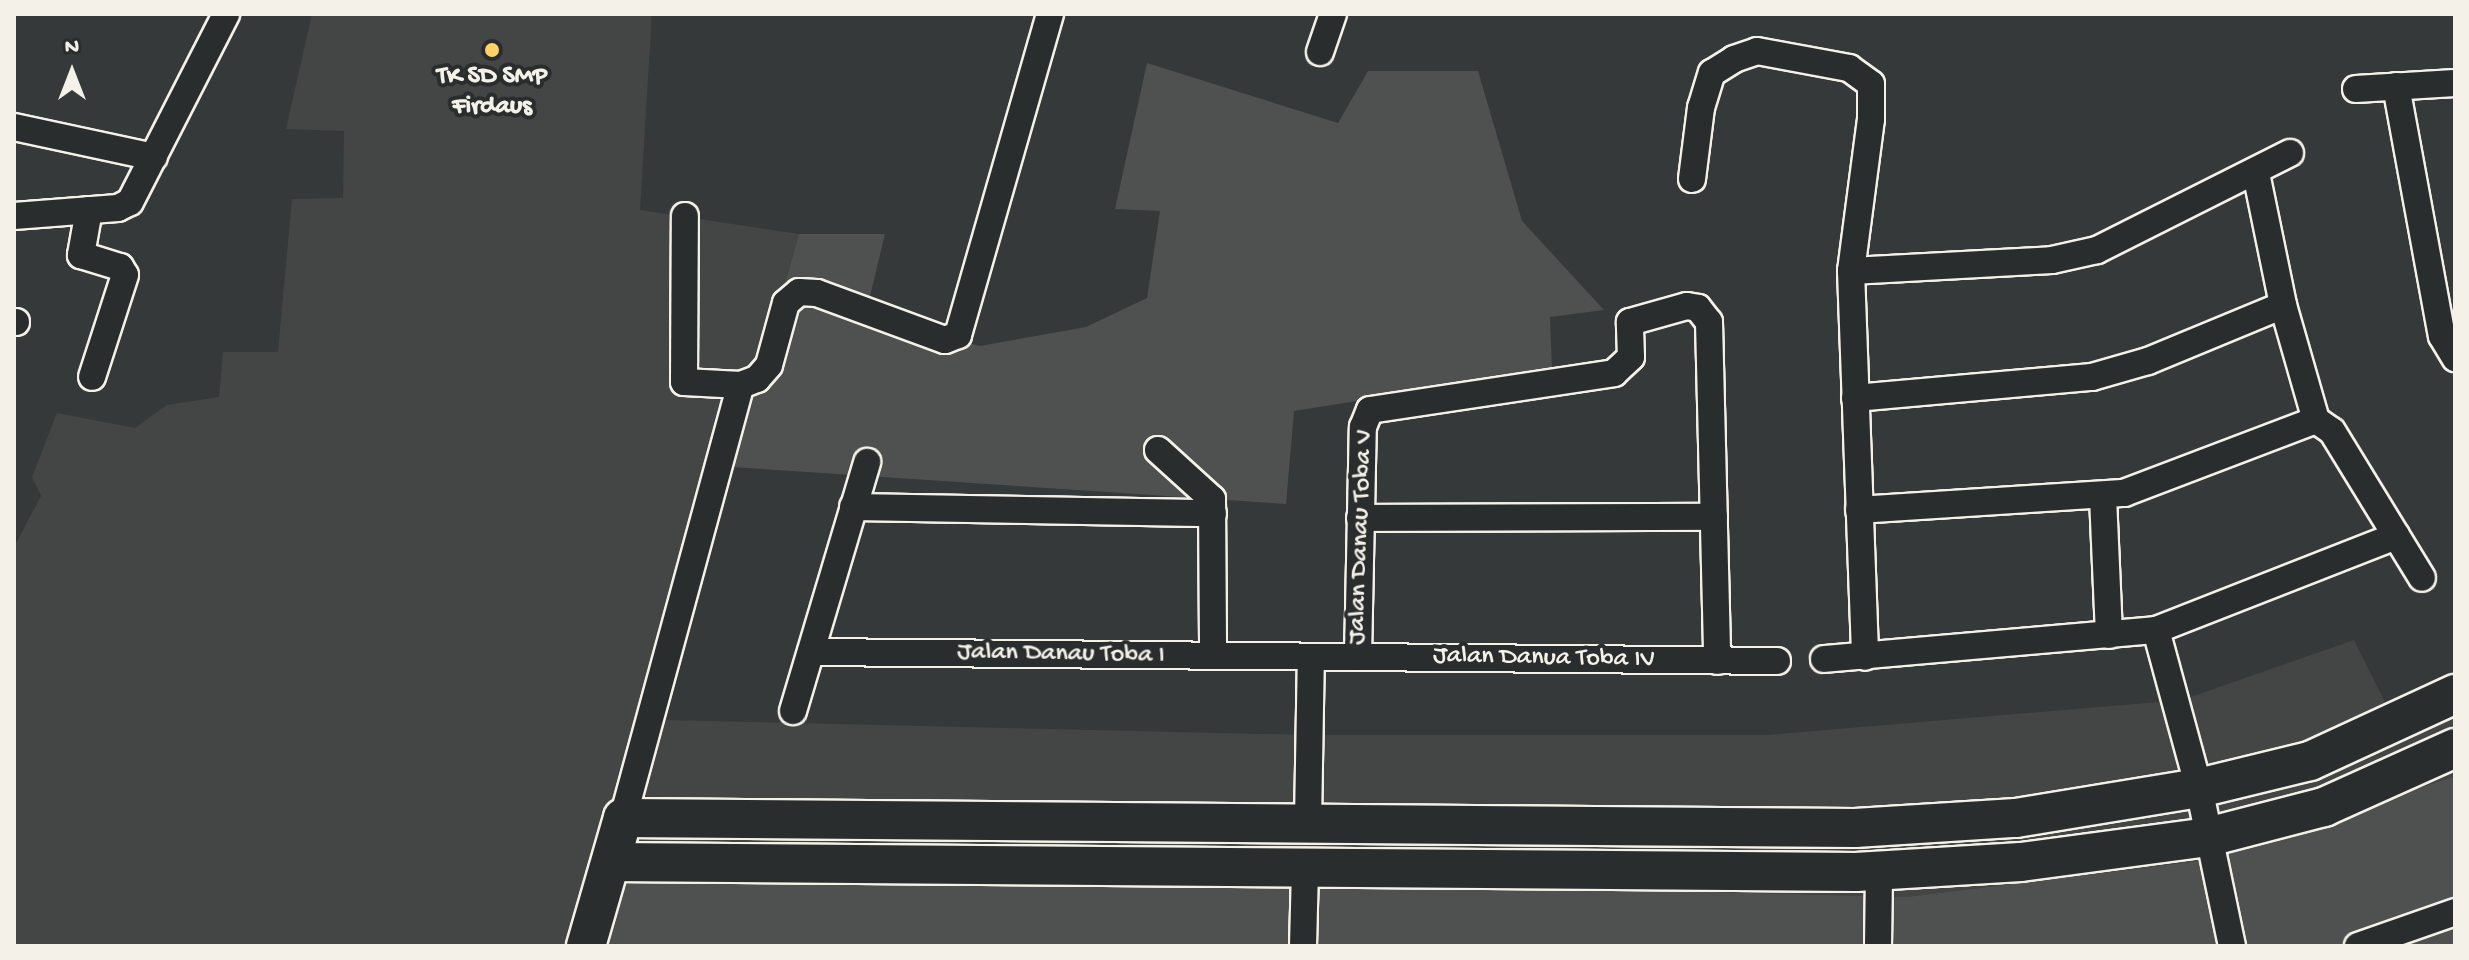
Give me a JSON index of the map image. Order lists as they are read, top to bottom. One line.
{"streets":{"street":["Jalan Danau Toba V","Jalan Danau Toba I","Jalan Danua Toba IV"]},"crossings":[["Jalan Danau Toba V","Jalan Danua Toba IV"],["Jalan Danau Toba I","Jalan Danua Toba IV"]],"places":["TK SD SMP Firdaus"],"north":"top"}
